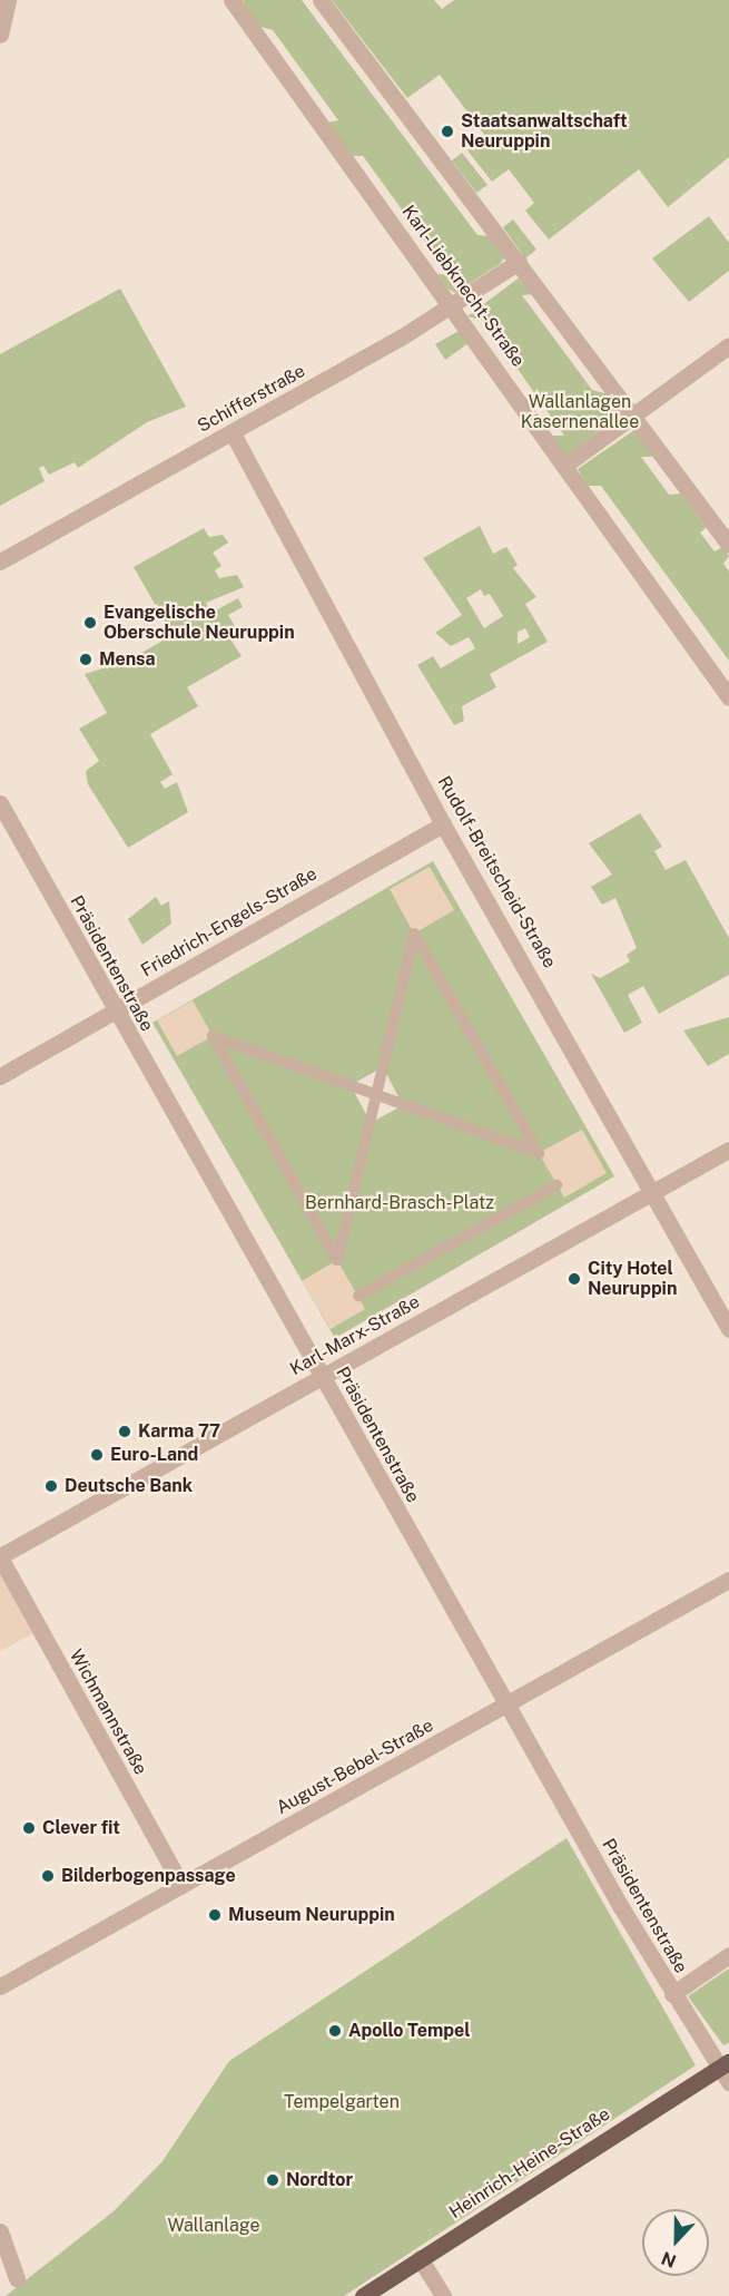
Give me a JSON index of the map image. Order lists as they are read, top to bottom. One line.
{"streets":{"main road":["Heinrich-Heine-Straße"],"street":["Karl-Liebknecht-Straße","Schifferstraße","Rudolf-Breitscheid-Straße","Friedrich-Engels-Straße","Präsidentenstraße","Karl-Marx-Straße","Wichmannstraße","August-Bebel-Straße"]},"crossings":[["Karl-Liebknecht-Straße","Schifferstraße"],["Schifferstraße","Rudolf-Breitscheid-Straße"],["Rudolf-Breitscheid-Straße","Friedrich-Engels-Straße"],["Rudolf-Breitscheid-Straße","Karl-Marx-Straße"],["Friedrich-Engels-Straße","Präsidentenstraße"],["Präsidentenstraße","Karl-Marx-Straße"],["Präsidentenstraße","August-Bebel-Straße"],["Präsidentenstraße","Heinrich-Heine-Straße"],["Karl-Marx-Straße","Wichmannstraße"],["Wichmannstraße","August-Bebel-Straße"]],"parks":["Wallanlagen Kasernenallee","Bernhard-Brasch-Platz","Tempelgarten","Wallanlage"],"places":["Staatsanwaltschaft Neuruppin","Evangelische Oberschule Neuruppin","Mensa","City Hotel Neuruppin","Karma 77","Euro-Land","Deutsche Bank","Clever fit","Bilderbogenpassage","Museum Neuruppin","Apollo Tempel","Nordtor"],"north":"bottom"}
